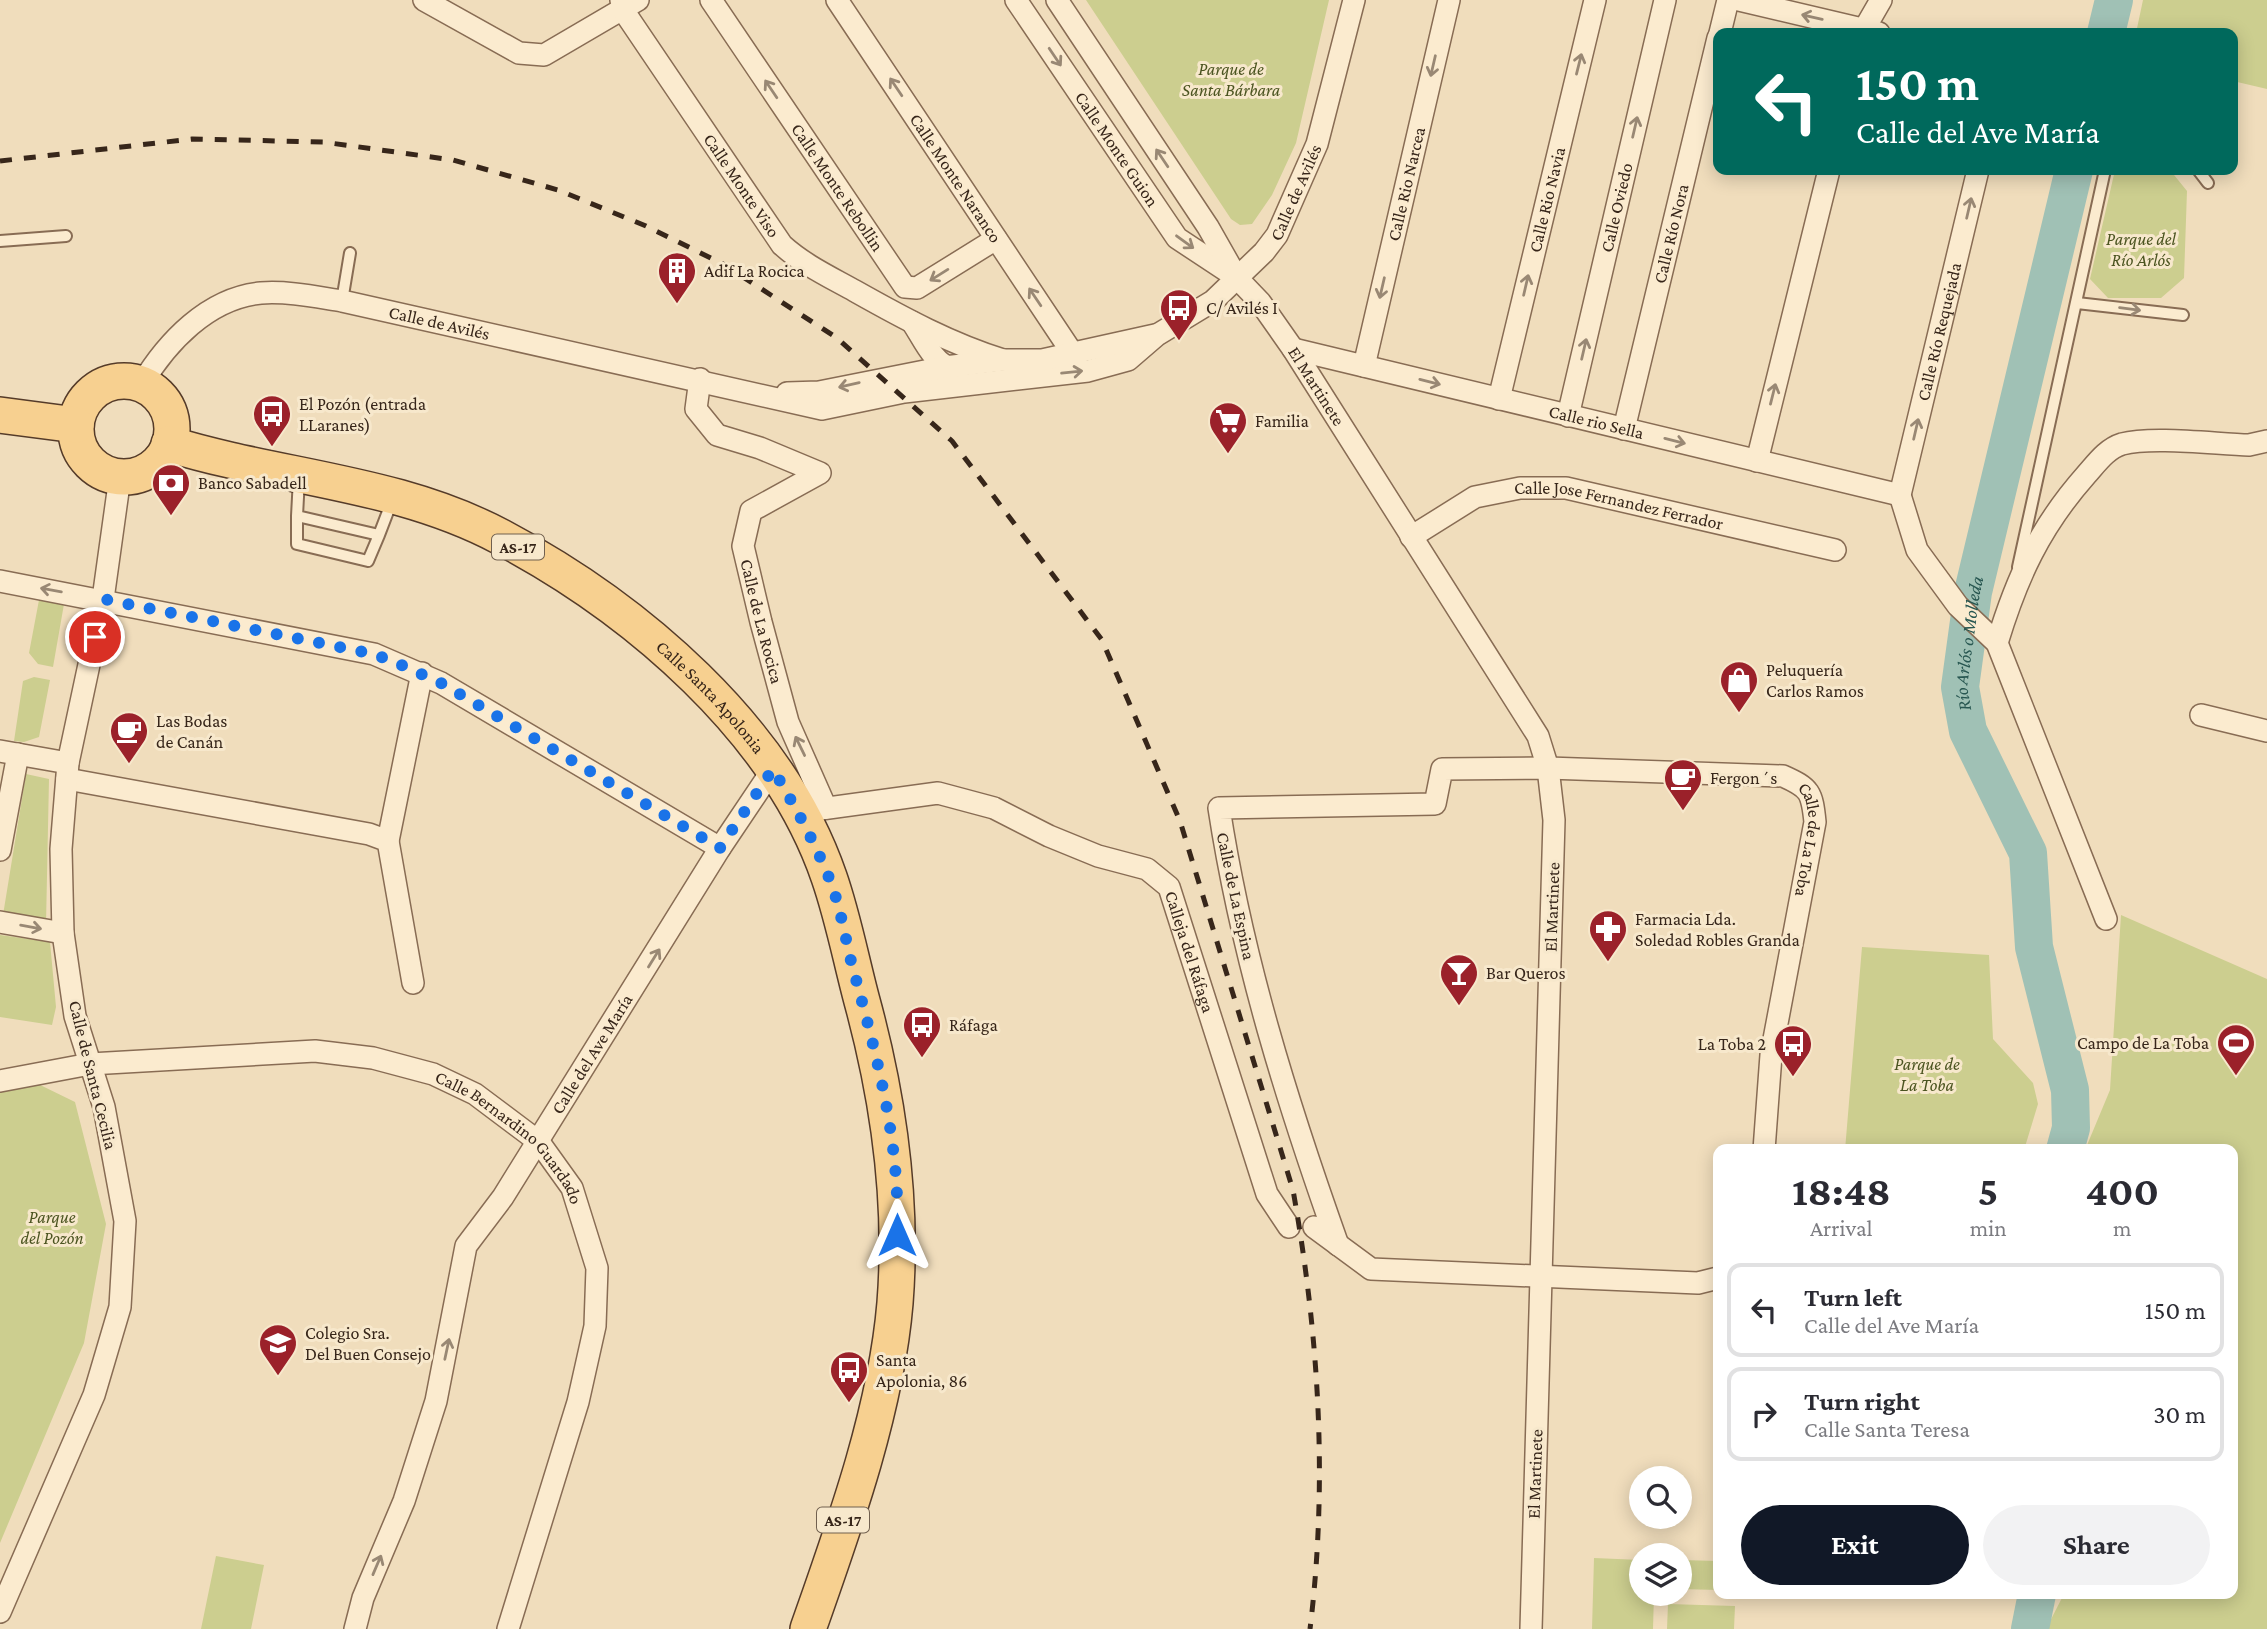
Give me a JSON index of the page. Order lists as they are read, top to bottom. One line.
{"streets":{"main road":["AS-17","Calle Santa Apolonia"],"street":["Calle Monte Guion","Calle Monte Naranco","Calle Rio Narcea","Calle Monte Viso","Calle Monte Rebollin","Calle de Avilés","Calle Rio Navia","Calle Oviedo","Calle Río Nora","Calle Río Requejada","El Martinete","Calle rio Sella","Calle Jose Fernandez Ferrador","Calle de La Rocica","Calle de La Toba","Calle de La Espina","Calleja del Ráfaga","Calle del Ave María","Calle de Santa Cecilia","Calle Bernardino Guardado"]},"crossings":[["Calle Monte Guion","Calle de Avilés"],["Calle Monte Guion","El Martinete"],["Calle Monte Naranco","Calle Monte Rebollin"],["Calle Monte Naranco","Calle de Avilés"],["Calle Rio Narcea","Calle rio Sella"],["Calle Monte Viso","Calle de Avilés"],["Calle de Avilés","El Martinete"],["Calle de Avilés","Calle de La Rocica"],["Calle de Avilés","Calle Santa Apolonia"],["Calle de Avilés","Calle de Santa Cecilia"],["Calle Rio Navia","Calle rio Sella"],["Calle Oviedo","Calle rio Sella"],["Calle Río Nora","Calle rio Sella"],["Calle Río Requejada","Calle rio Sella"],["El Martinete","Calle rio Sella"],["El Martinete","Calle Jose Fernandez Ferrador"],["El Martinete","Calle de La Toba"],["El Martinete","Calle de La Espina"],["Calle de La Rocica","Calle Santa Apolonia"],["Calle de La Rocica","Calleja del Ráfaga"],["Calle Santa Apolonia","Calleja del Ráfaga"],["Calle Santa Apolonia","Calle del Ave María"],["Calle Santa Apolonia","Calle de Santa Cecilia"],["Calle de La Toba","Calle de La Espina"],["Calle del Ave María","Calle Bernardino Guardado"],["Calle de Santa Cecilia","Calle Bernardino Guardado"]],"one_way":["Calle Rio Narcea","Calle Monte Rebollin","Calle Rio Navia","Calle Oviedo","Calle rio Sella","Calle del Ave María"],"water":["Río Arlós o Molleda"],"parks":["Parque de Santa Bárbara","Parque del Río Arlós","Parque de La Toba","Parque del Pozón"],"places":{"building":["Adif La Rocica"],"bus stop":["C/ Avilés I","El Pozón (entrada LLaranes)","Ráfaga","La Toba 2","Santa Apolonia, 86"],"supermarket":["Familia"],"bank":["Banco Sabadell"],"shop":["Peluquería Carlos Ramos"],"cafe":["Las Bodas de Canán","Fergon´s"],"pharmacy":["Farmacia Lda. Soledad Robles Granda"],"bar":["Bar Queros"],"sports":["Campo de La Toba"],"school or university":["Colegio Sra. Del Buen Consejo"]},"page":{"turn":["150 m","Calle del Ave María"],"eta":["18:48","Arrival","5","min","400","m"],"list":[{"name":"Turn left","note":"Calle del Ave María","value":"150 m"},{"name":"Turn right","note":"Calle Santa Teresa","value":"30 m"}],"buttons":["Exit","Share"]}}
